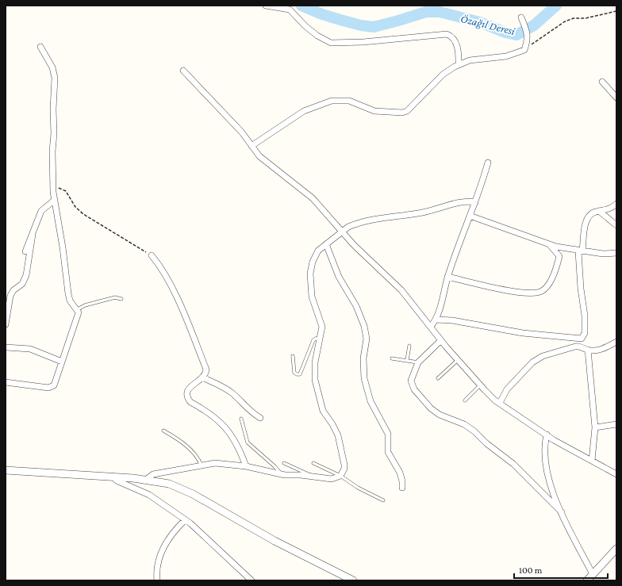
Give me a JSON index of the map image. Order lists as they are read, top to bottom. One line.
{"water":["Özağıl Deresi"],"scale_bar":"100 m"}
